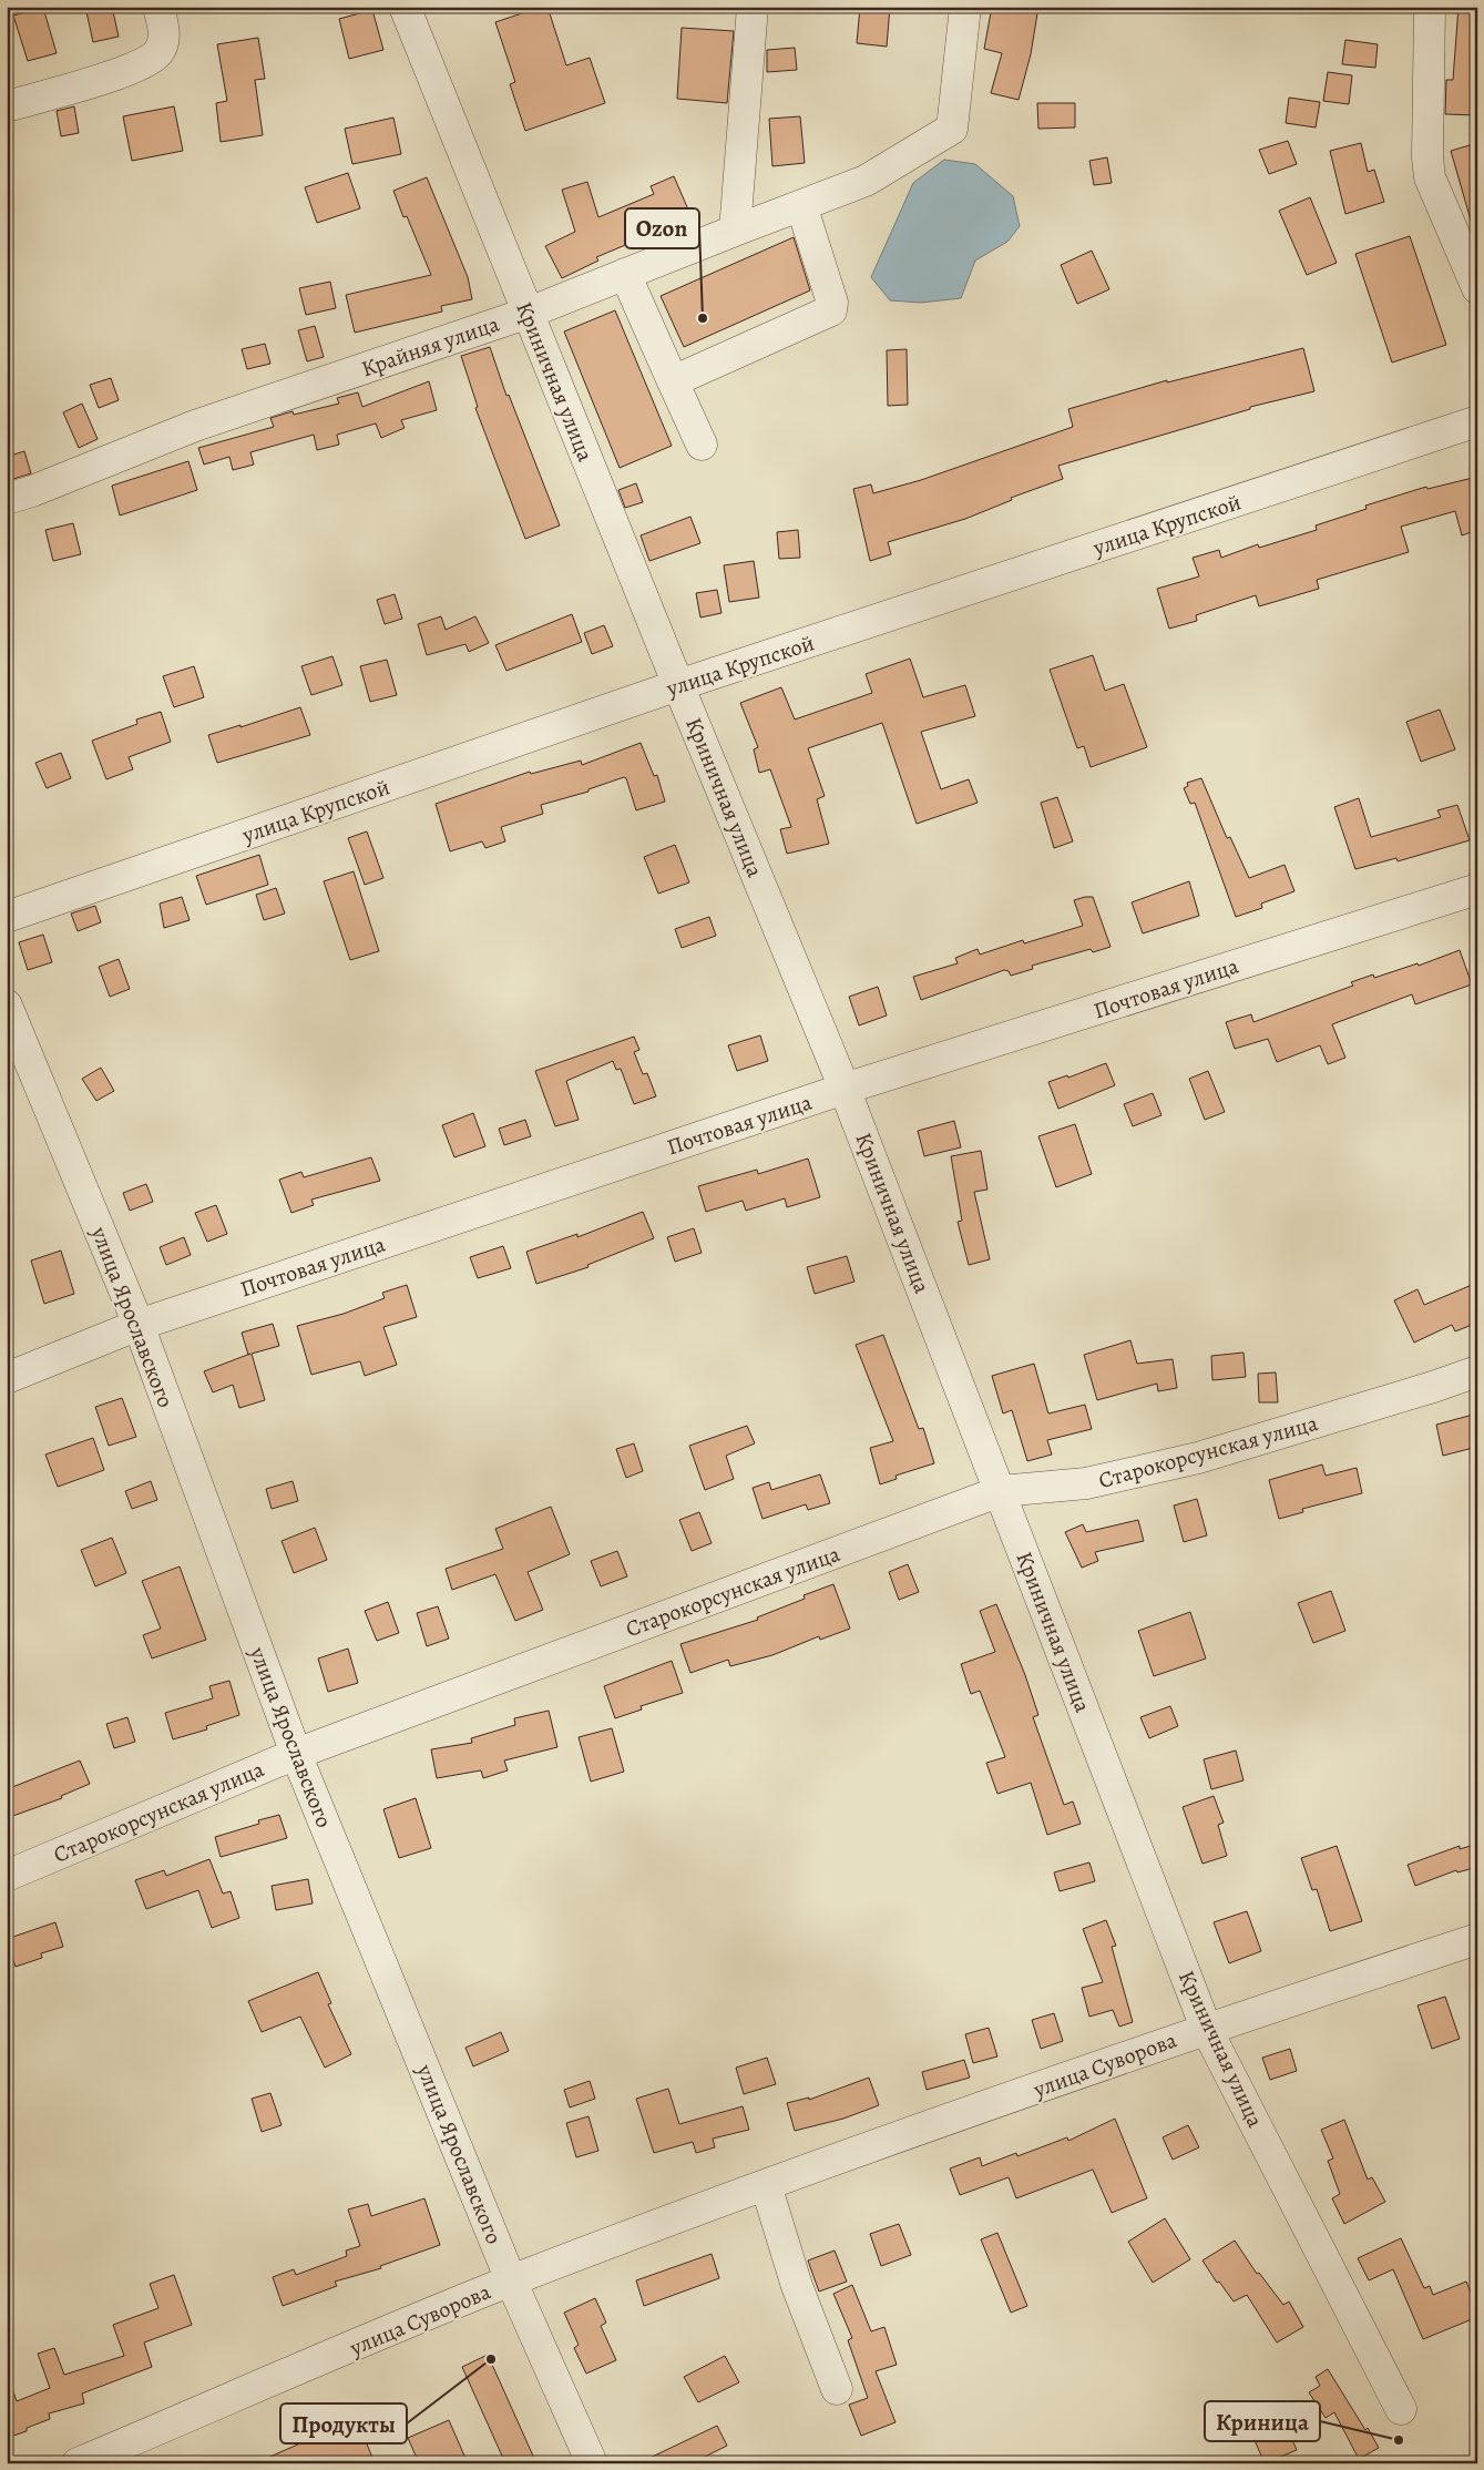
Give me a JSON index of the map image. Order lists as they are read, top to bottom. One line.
{"streets":{"street":["Крайняя улица","Криничная улица","улица Крупской","Почтовая улица","улица Ярославского","Старокорсунская улица","улица Суворова"]},"crossings":[["Крайняя улица","Криничная улица"],["Криничная улица","улица Крупской"],["Криничная улица","Почтовая улица"],["Криничная улица","Старокорсунская улица"],["Криничная улица","улица Суворова"],["Почтовая улица","улица Ярославского"],["улица Ярославского","Старокорсунская улица"],["улица Ярославского","улица Суворова"]],"places":["Ozon","Продукты","Криница"]}
